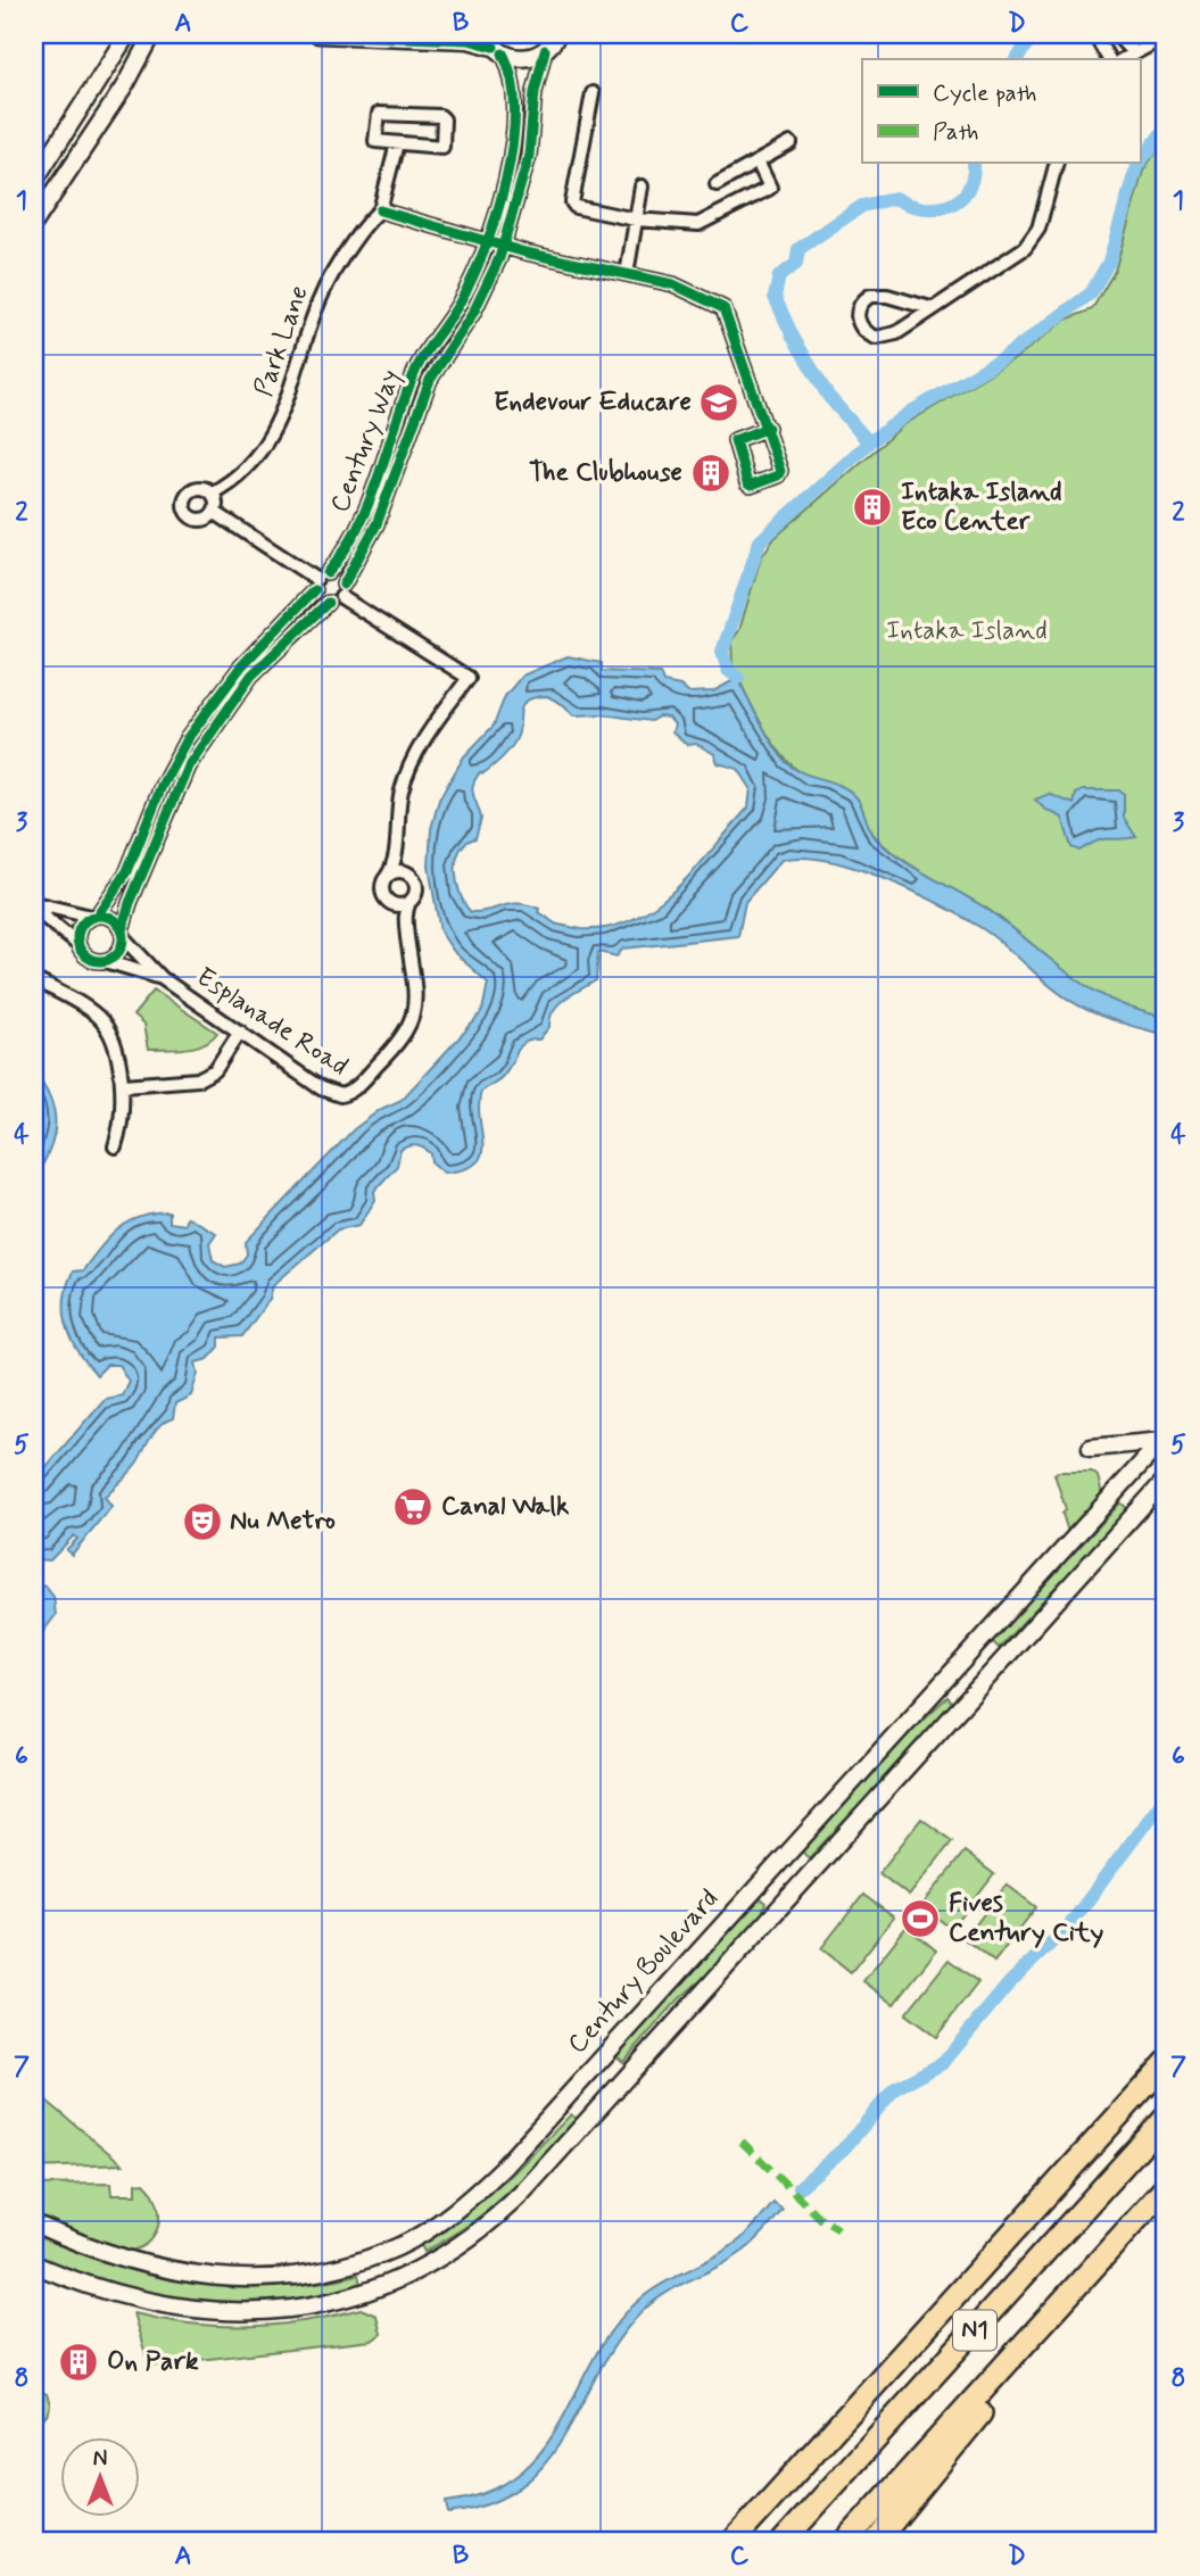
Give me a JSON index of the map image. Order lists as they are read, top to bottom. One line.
{"streets":{"highway":["N1"],"main road":["Century Boulevard"],"street":["Park Lane","Century Way","Esplanade Road"]},"crossings":[["Century Way","Esplanade Road"]],"parks":["Intaka Island"],"places":{"school or university":["Endevour Educare"],"building":["The Clubhouse","Intaka Island Eco Center","On Park"],"supermarket":["Canal Walk"],"theatre":["Nu Metro"],"sports":["Fives Century City"]},"legend":["Cycle path","Path"],"north":"top","grid":{"columns":["A","B","C","D"],"rows":["1","2","3","4","5","6","7","8"]}}
